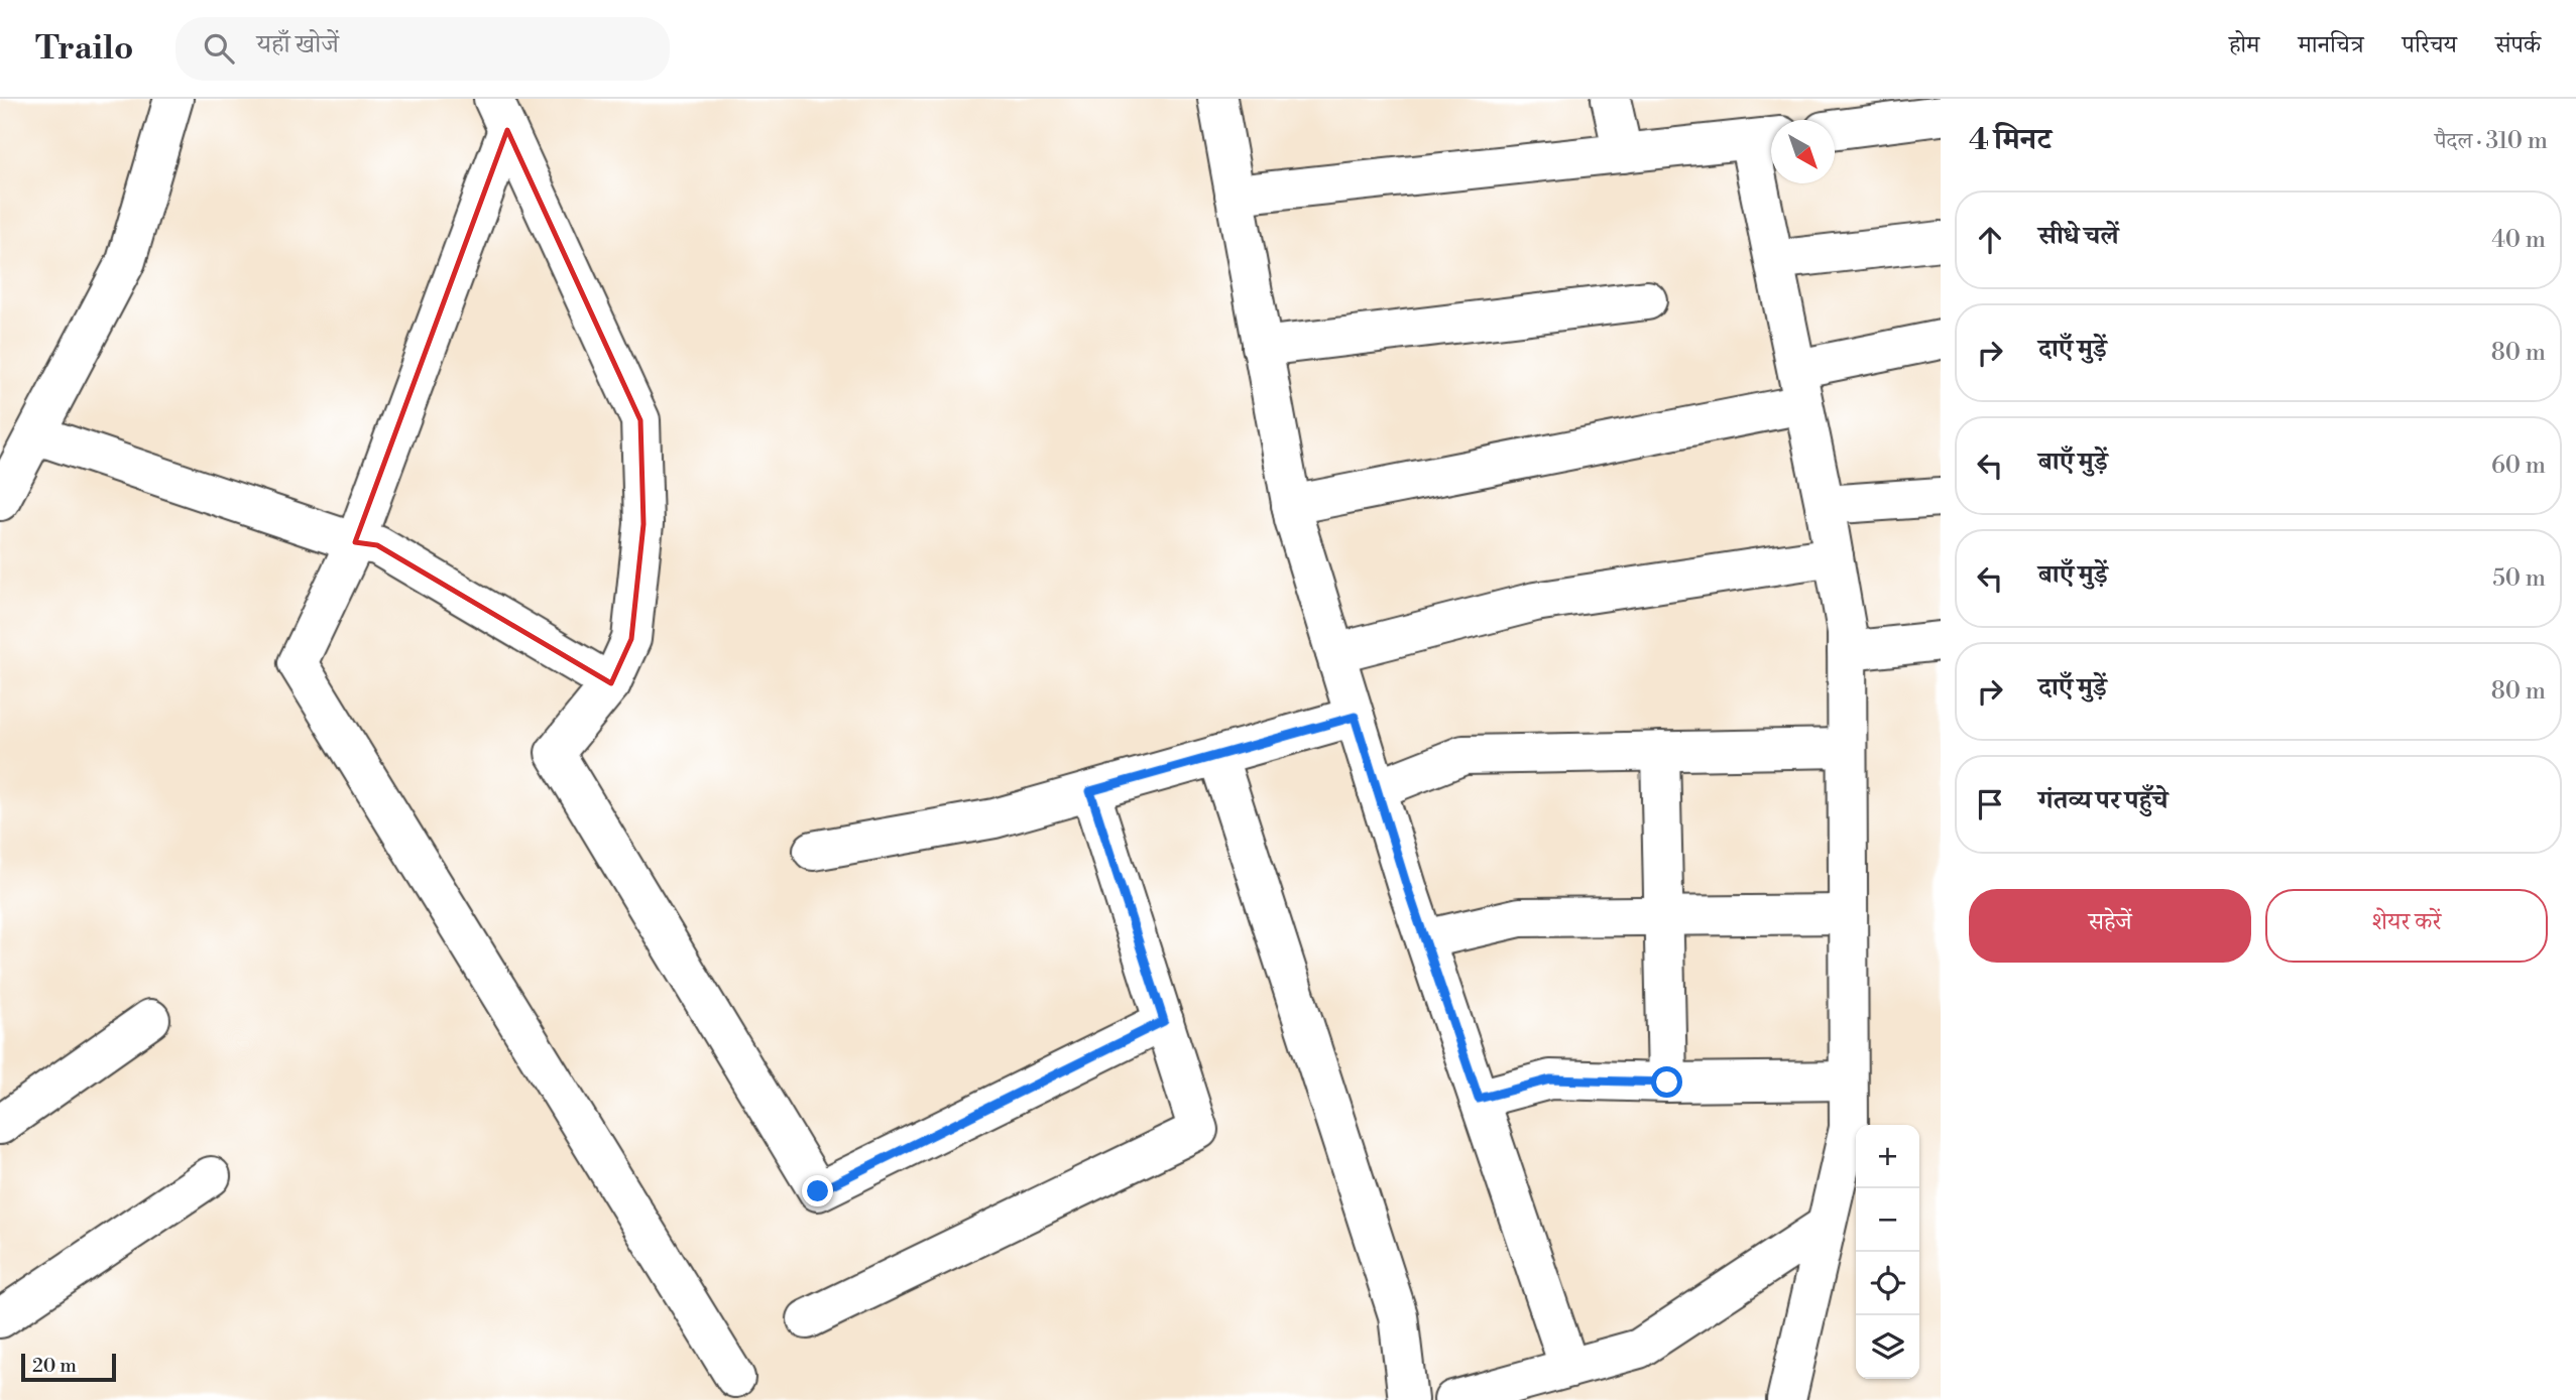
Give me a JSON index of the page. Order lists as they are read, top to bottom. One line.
{"scale_bar":"20 m","north":"bottom right","page":{"header":"Trailo","search":"यहाँ खोजें","nav":["होम","मानचित्र","परिचय","संपर्क"],"heading":["4 मिनट","पैदल · 310 m"],"list":[["सीधे चलें","40 m"],["दाएँ मुड़ें","80 m"],["बाएँ मुड़ें","60 m"],["बाएँ मुड़ें","50 m"],["दाएँ मुड़ें","80 m"],"गंतव्य पर पहुँचे"],"buttons":["सहेजें","शेयर करें"],"map_buttons":["+","−"],"scale":"20 m"}}
